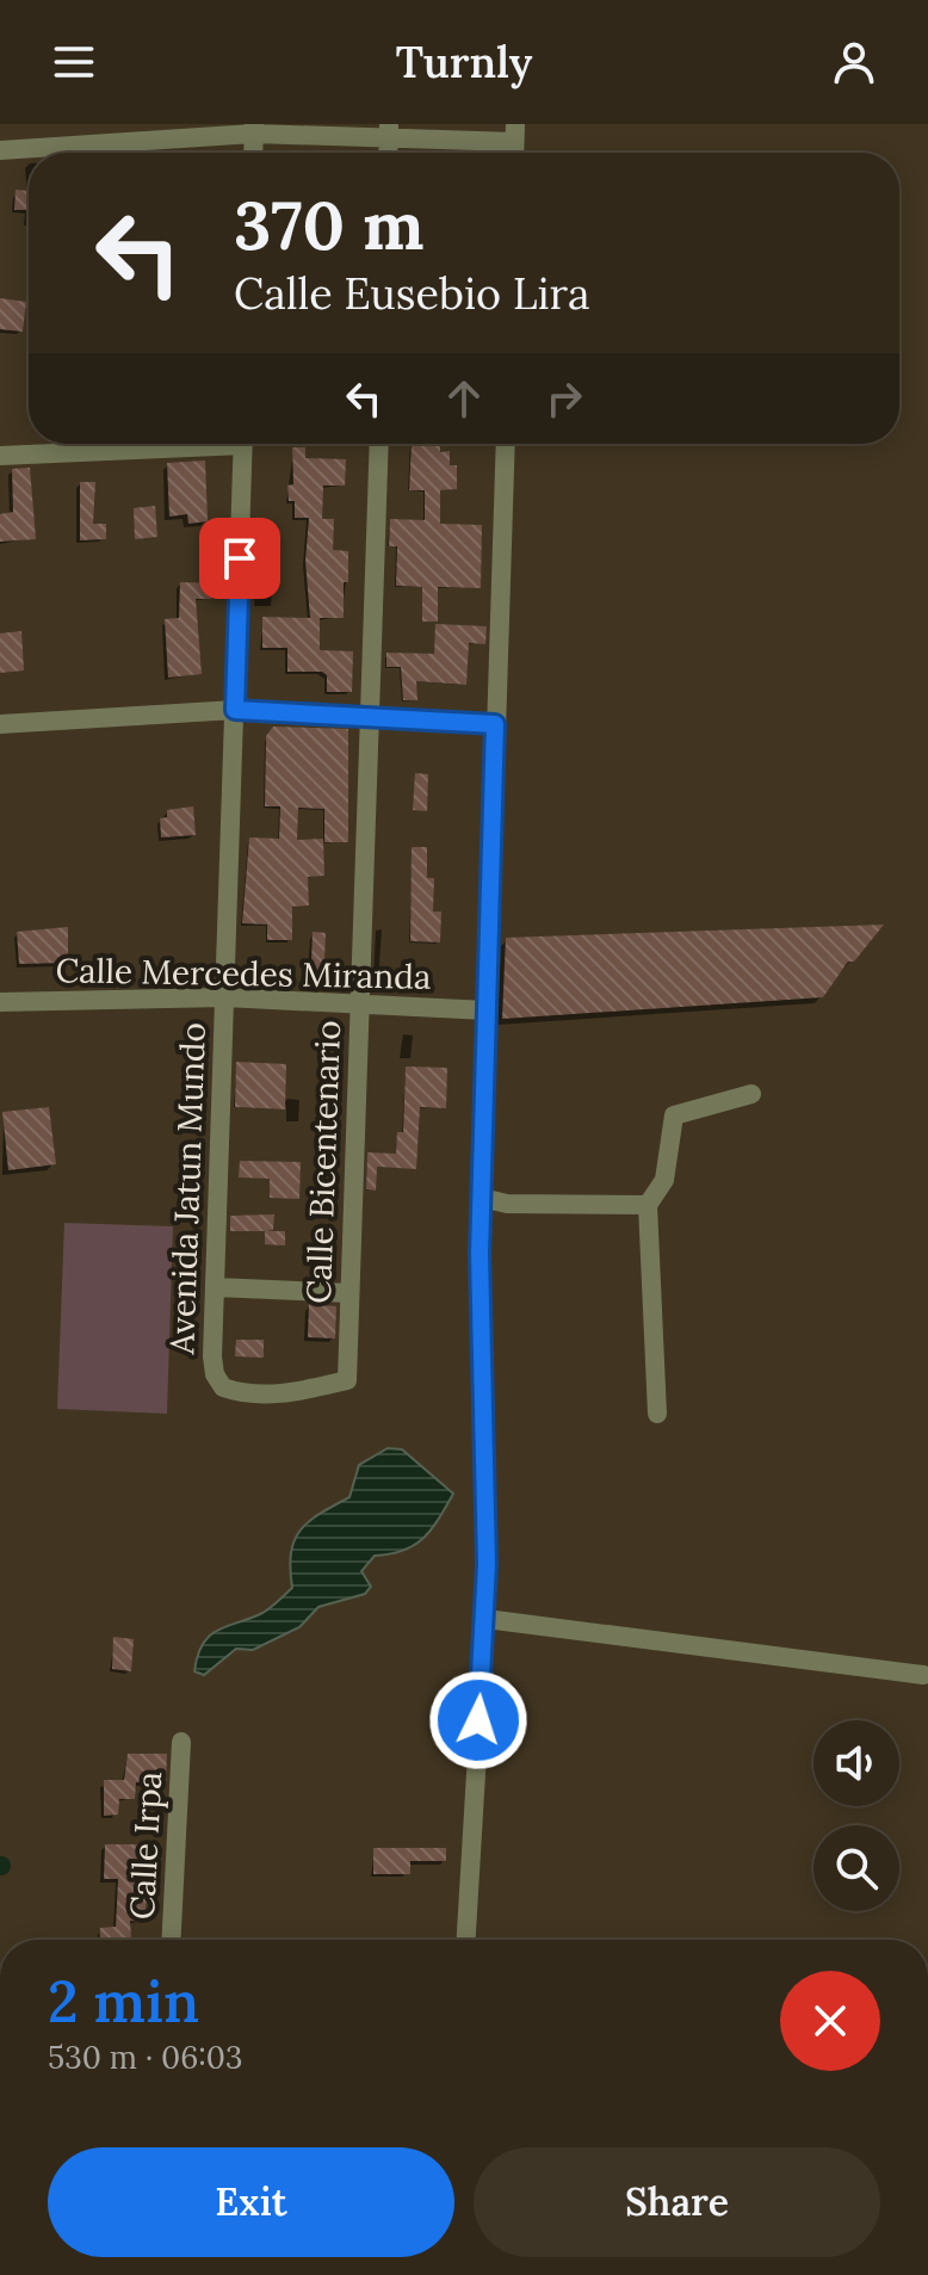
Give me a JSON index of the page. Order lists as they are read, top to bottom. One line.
{"streets":{"street":["Calle Mercedes Miranda","Calle Bicentenario","Avenida Jatun Mundo","Calle Irpa"]},"crossings":[["Calle Mercedes Miranda","Calle Bicentenario"],["Calle Mercedes Miranda","Avenida Jatun Mundo"],["Calle Bicentenario","Avenida Jatun Mundo"]],"page":{"header":"Turnly","turn":["370 m","Calle Eusebio Lira"],"heading":["2 min","530 m · 06:03"],"buttons":["Exit","Share"]}}
